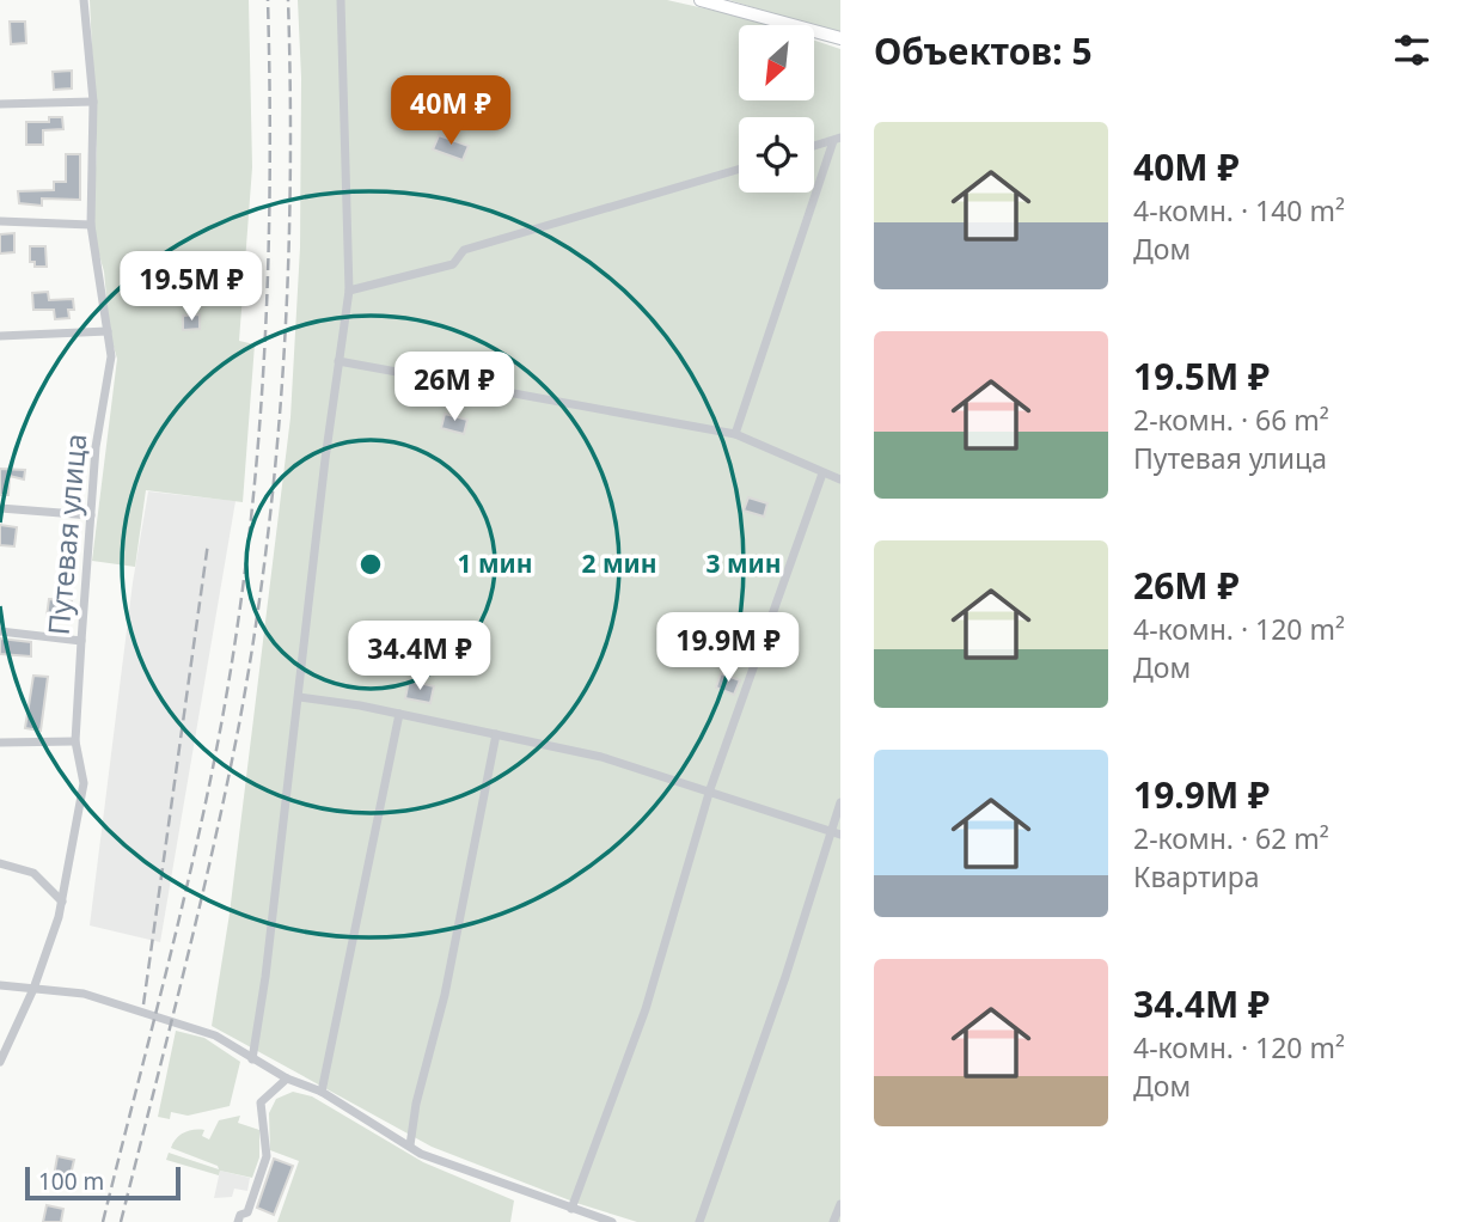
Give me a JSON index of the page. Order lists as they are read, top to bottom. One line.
{"streets":{"street":["Путевая улица"]},"scale_bar":"100 m","north":"bottom left","page":{"heading":"Объектов: 5","price":["40M ₽","19.5M ₽","26M ₽","19.9M ₽","34.4M ₽"],"list":[{"name":"40M ₽","note":"4-комн. · 140 m² · Дом"},{"name":"19.5M ₽","note":"2-комн. · 66 m² · Путевая улица"},{"name":"26M ₽","note":"4-комн. · 120 m² · Дом"},{"name":"19.9M ₽","note":"2-комн. · 62 m² · Квартира"},{"name":"34.4M ₽","note":"4-комн. · 120 m² · Дом"}],"scale":"100 m"},"rings":["1 мин","2 мин","3 мин"]}
